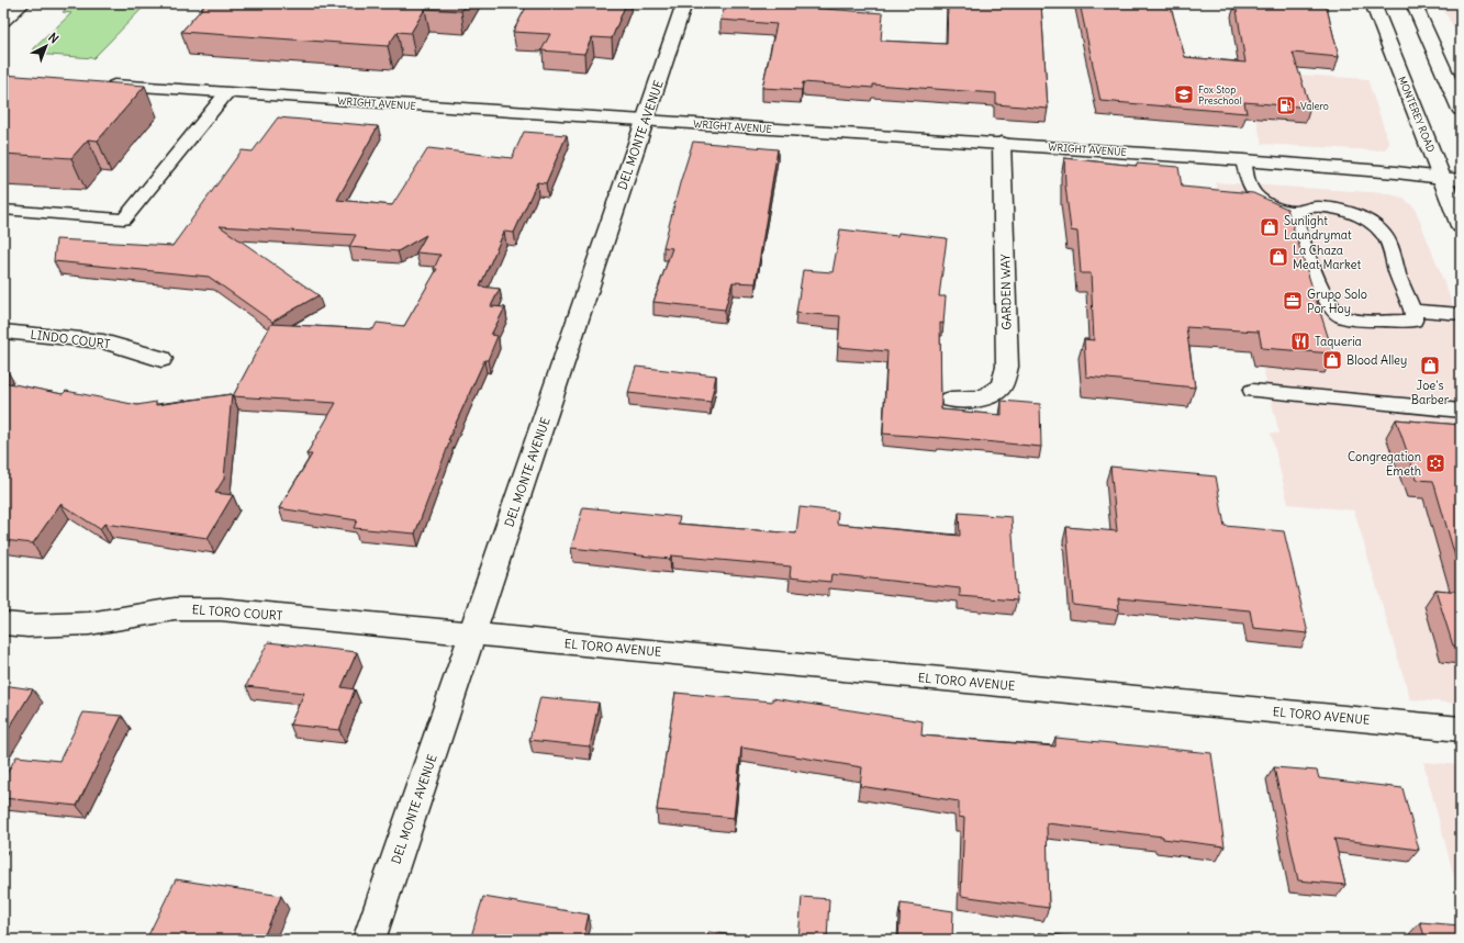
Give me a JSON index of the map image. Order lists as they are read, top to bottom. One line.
{"streets":{"street":["WRIGHT AVENUE","MONTEREY ROAD","DEL MONTE AVENUE","GARDEN WAY","LINDO COURT","EL TORO COURT","EL TORO AVENUE"]},"crossings":[["WRIGHT AVENUE","MONTEREY ROAD"],["WRIGHT AVENUE","DEL MONTE AVENUE"],["WRIGHT AVENUE","GARDEN WAY"],["DEL MONTE AVENUE","EL TORO COURT"],["DEL MONTE AVENUE","EL TORO AVENUE"],["EL TORO COURT","EL TORO AVENUE"]],"places":{"school or university":["Fox Stop Preschool"],"fuel station":["Valero"],"shop":["Sunlight Laundrymat","La Chaza Meat Market","Blood Alley","Joe's Barber"],"office":["Grupo Solo Por Hoy"],"restaurant":["Taqueria"],"synagogue":["Congregation Emeth"]},"north":"top right"}
